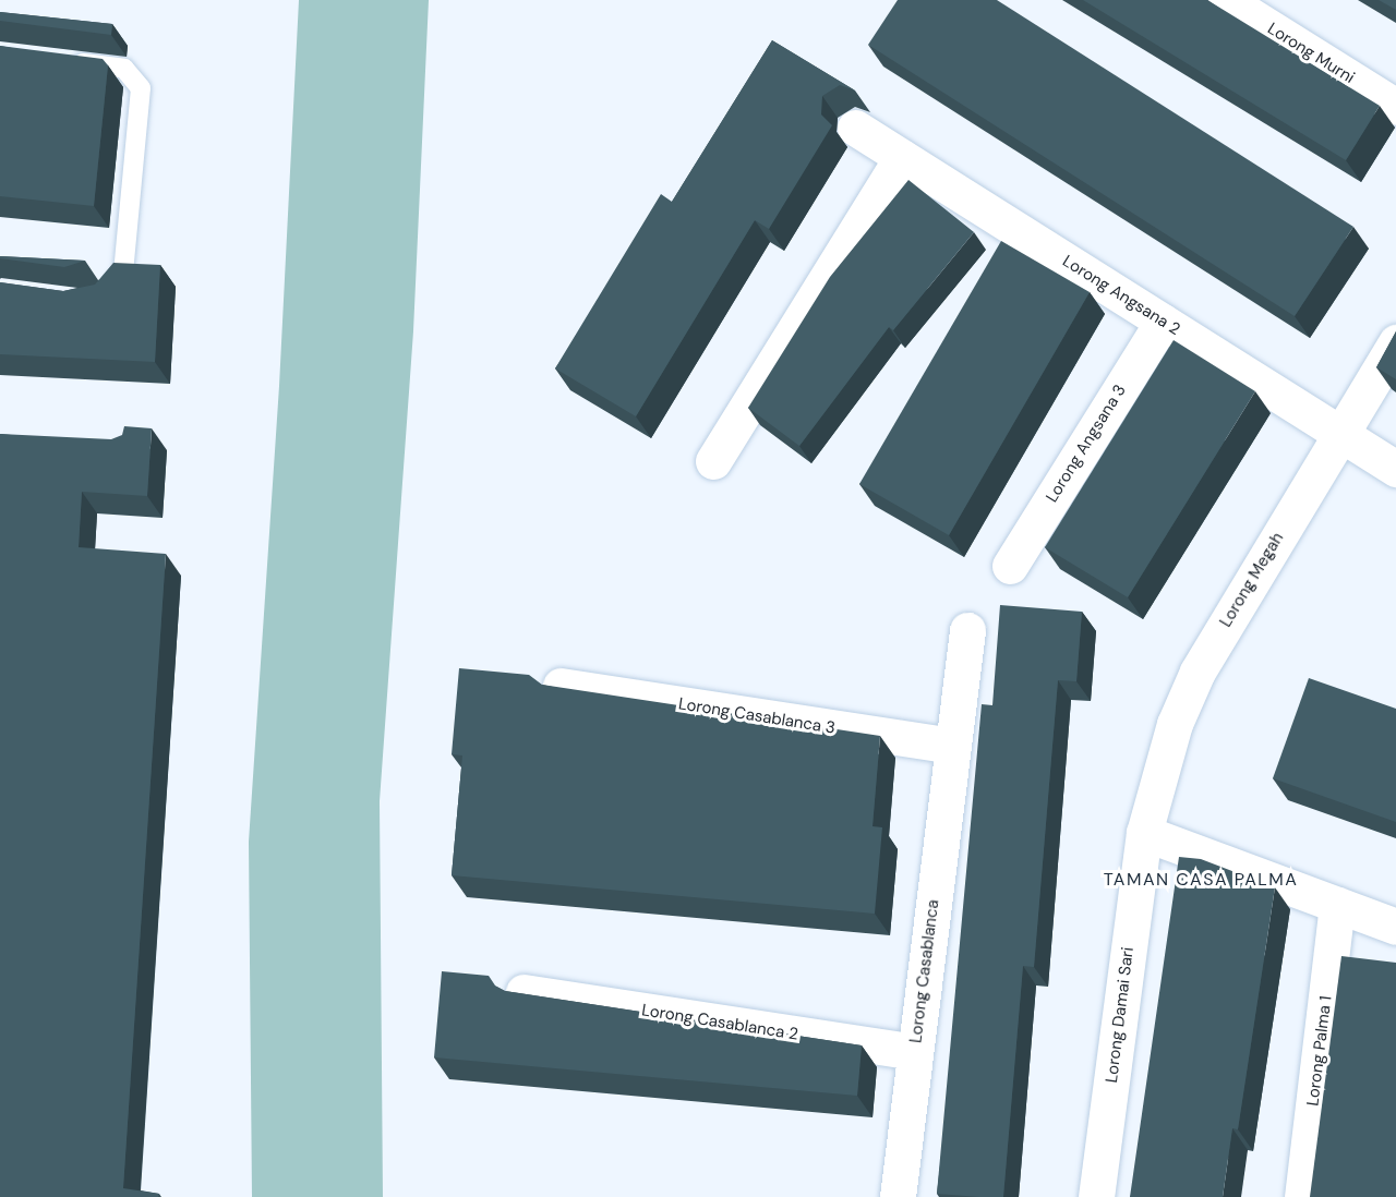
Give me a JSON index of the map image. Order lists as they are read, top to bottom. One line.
{"streets":{"street":["Lorong Murni","Lorong Angsana 2","Lorong Angsana 3","Lorong Megah","Lorong Casablanca 3","Lorong Casablanca","Lorong Damai Sari","Lorong Casablanca 2","Lorong Palma 1"]},"crossings":[["Lorong Angsana 2","Lorong Angsana 3"],["Lorong Angsana 2","Lorong Megah"],["Lorong Megah","Lorong Damai Sari"],["Lorong Casablanca 3","Lorong Casablanca"],["Lorong Casablanca","Lorong Casablanca 2"]],"districts":["TAMAN CASA PALMA"]}
